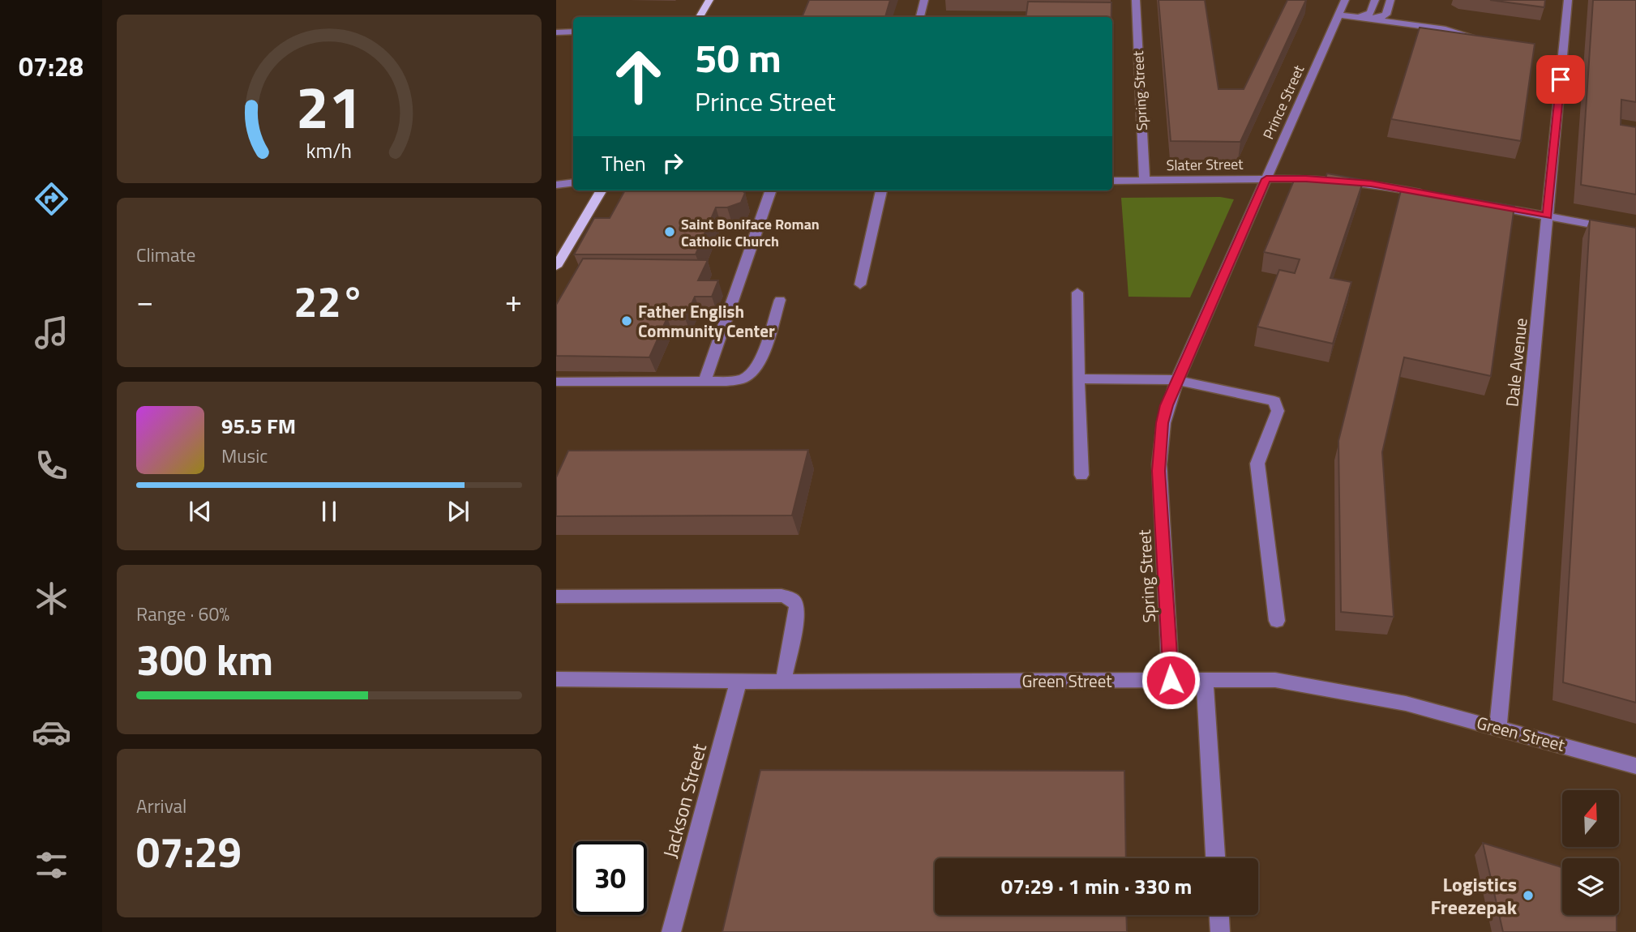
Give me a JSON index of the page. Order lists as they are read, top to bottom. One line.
{"streets":{"street":["Spring Street","Prince Street","Slater Street","Dale Avenue","Green Street","Jackson Street"]},"crossings":[["Spring Street","Prince Street"],["Spring Street","Slater Street"],["Spring Street","Green Street"],["Prince Street","Slater Street"],["Dale Avenue","Green Street"],["Green Street","Jackson Street"]],"places":["Saint Boniface Roman Catholic Church","Father English Community Center","Logistics Freezepak"],"north":"top","page":{"tabs":"07:28","turn":["50 m","Prince Street"],"then":"Then","tile":["Climate",["Range · 60%","300 km"],["Arrival","07:29"]],"heat":["−","22°","+"],"song":["95.5 FM","Music"],"limit":"30","trip":"07:29 · 1 min · 330 m","gauge":["21","km/h"]}}
